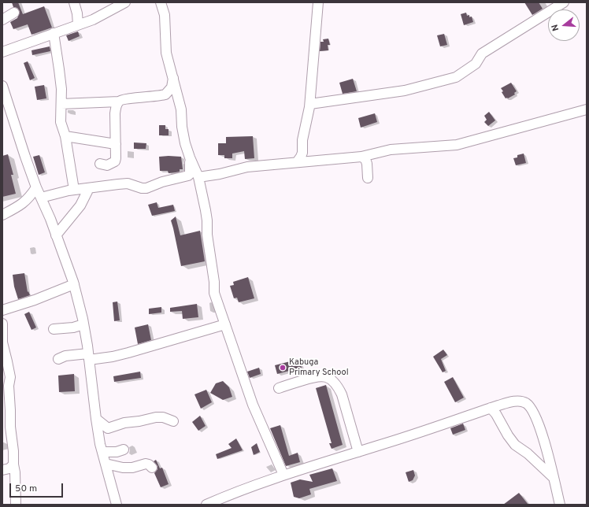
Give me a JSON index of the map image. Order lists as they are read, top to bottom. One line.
{"places":["Kabuga Primary School"],"scale_bar":"50 m","north":"left"}
